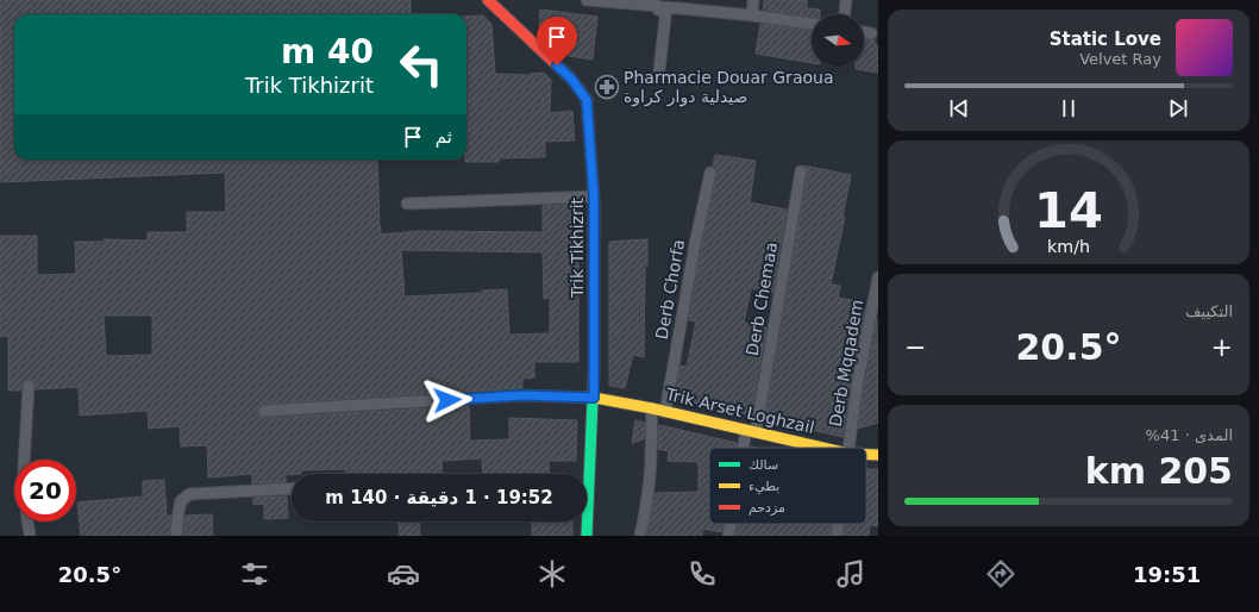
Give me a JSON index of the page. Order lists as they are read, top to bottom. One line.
{"streets":{"street":["Trik Tikhizrit","Trik Arset Loghzail"],"lane":["Derb Chorfa","Derb Chemaa","Derb Mqqadem"]},"crossings":[["Trik Tikhizrit","Trik Arset Loghzail"],["Derb Chorfa","Trik Arset Loghzail"],["Derb Chemaa","Trik Arset Loghzail"]],"places":{"pharmacy":["Pharmacie Douar Graoua صيدلية دوار كراوة"]},"legend":["سالك","بطيء","مزدحم"],"north":"right","page":{"turn":["40 m","Trik Tikhizrit"],"song":["Static Love","Velvet Ray"],"then":"ثم","tile":["التكييف",["المدى · 41%","205 km"]],"heat":["−","20.5°","+"],"limit":"20","trip":"19:52 · 1 دقيقة · 140 m","tabs":["19:51","20.5°"],"gauge":["14","km/h"]}}
